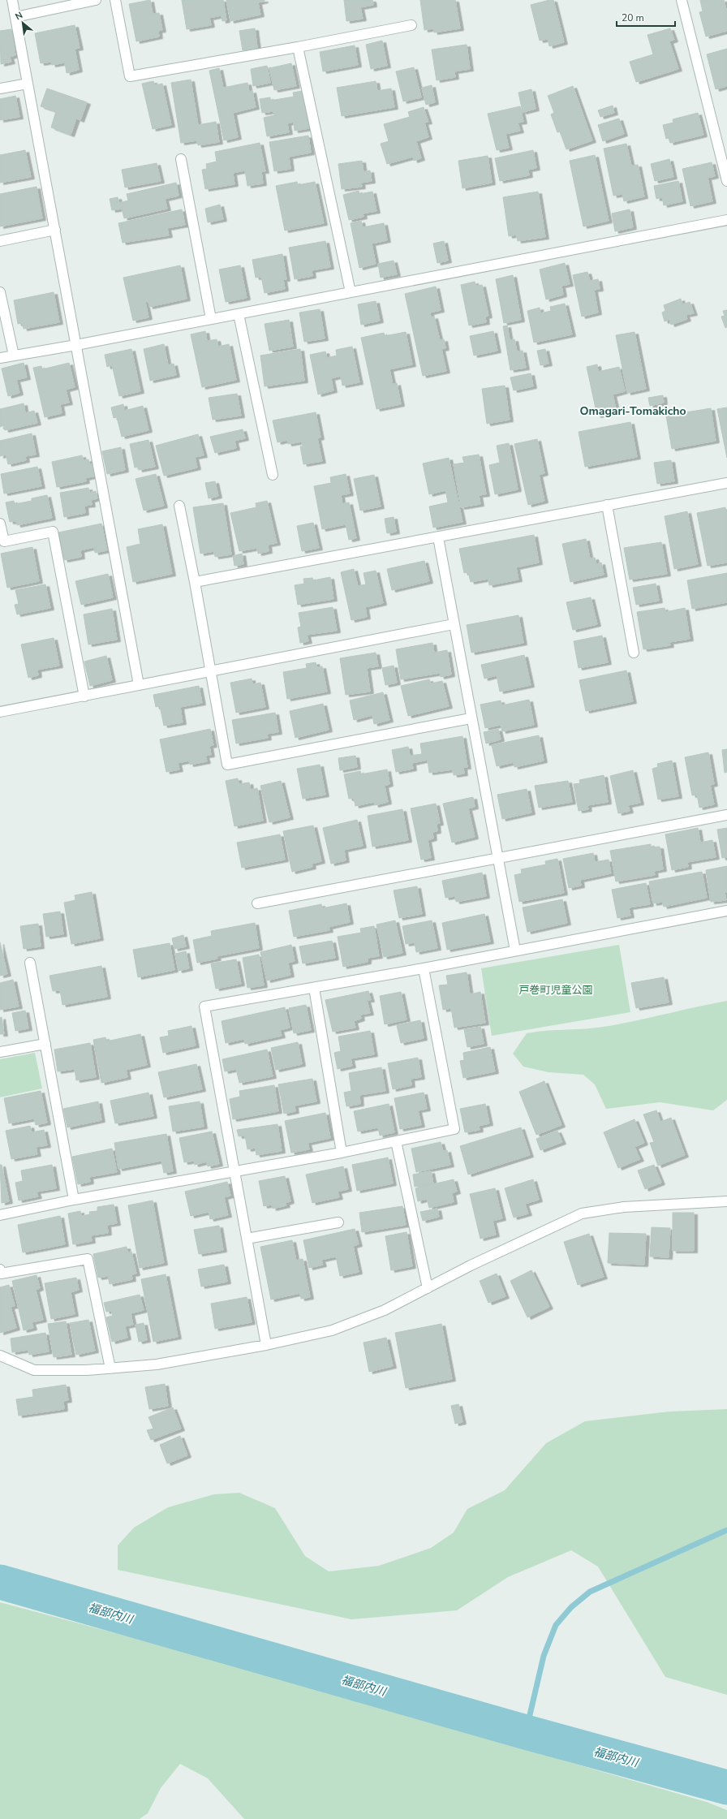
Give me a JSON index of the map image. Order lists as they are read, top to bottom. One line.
{"districts":["Omagari-Tomakicho"],"water":["福部内川"],"parks":["戸巻町児童公園"],"scale_bar":"20 m","north":"top left"}
